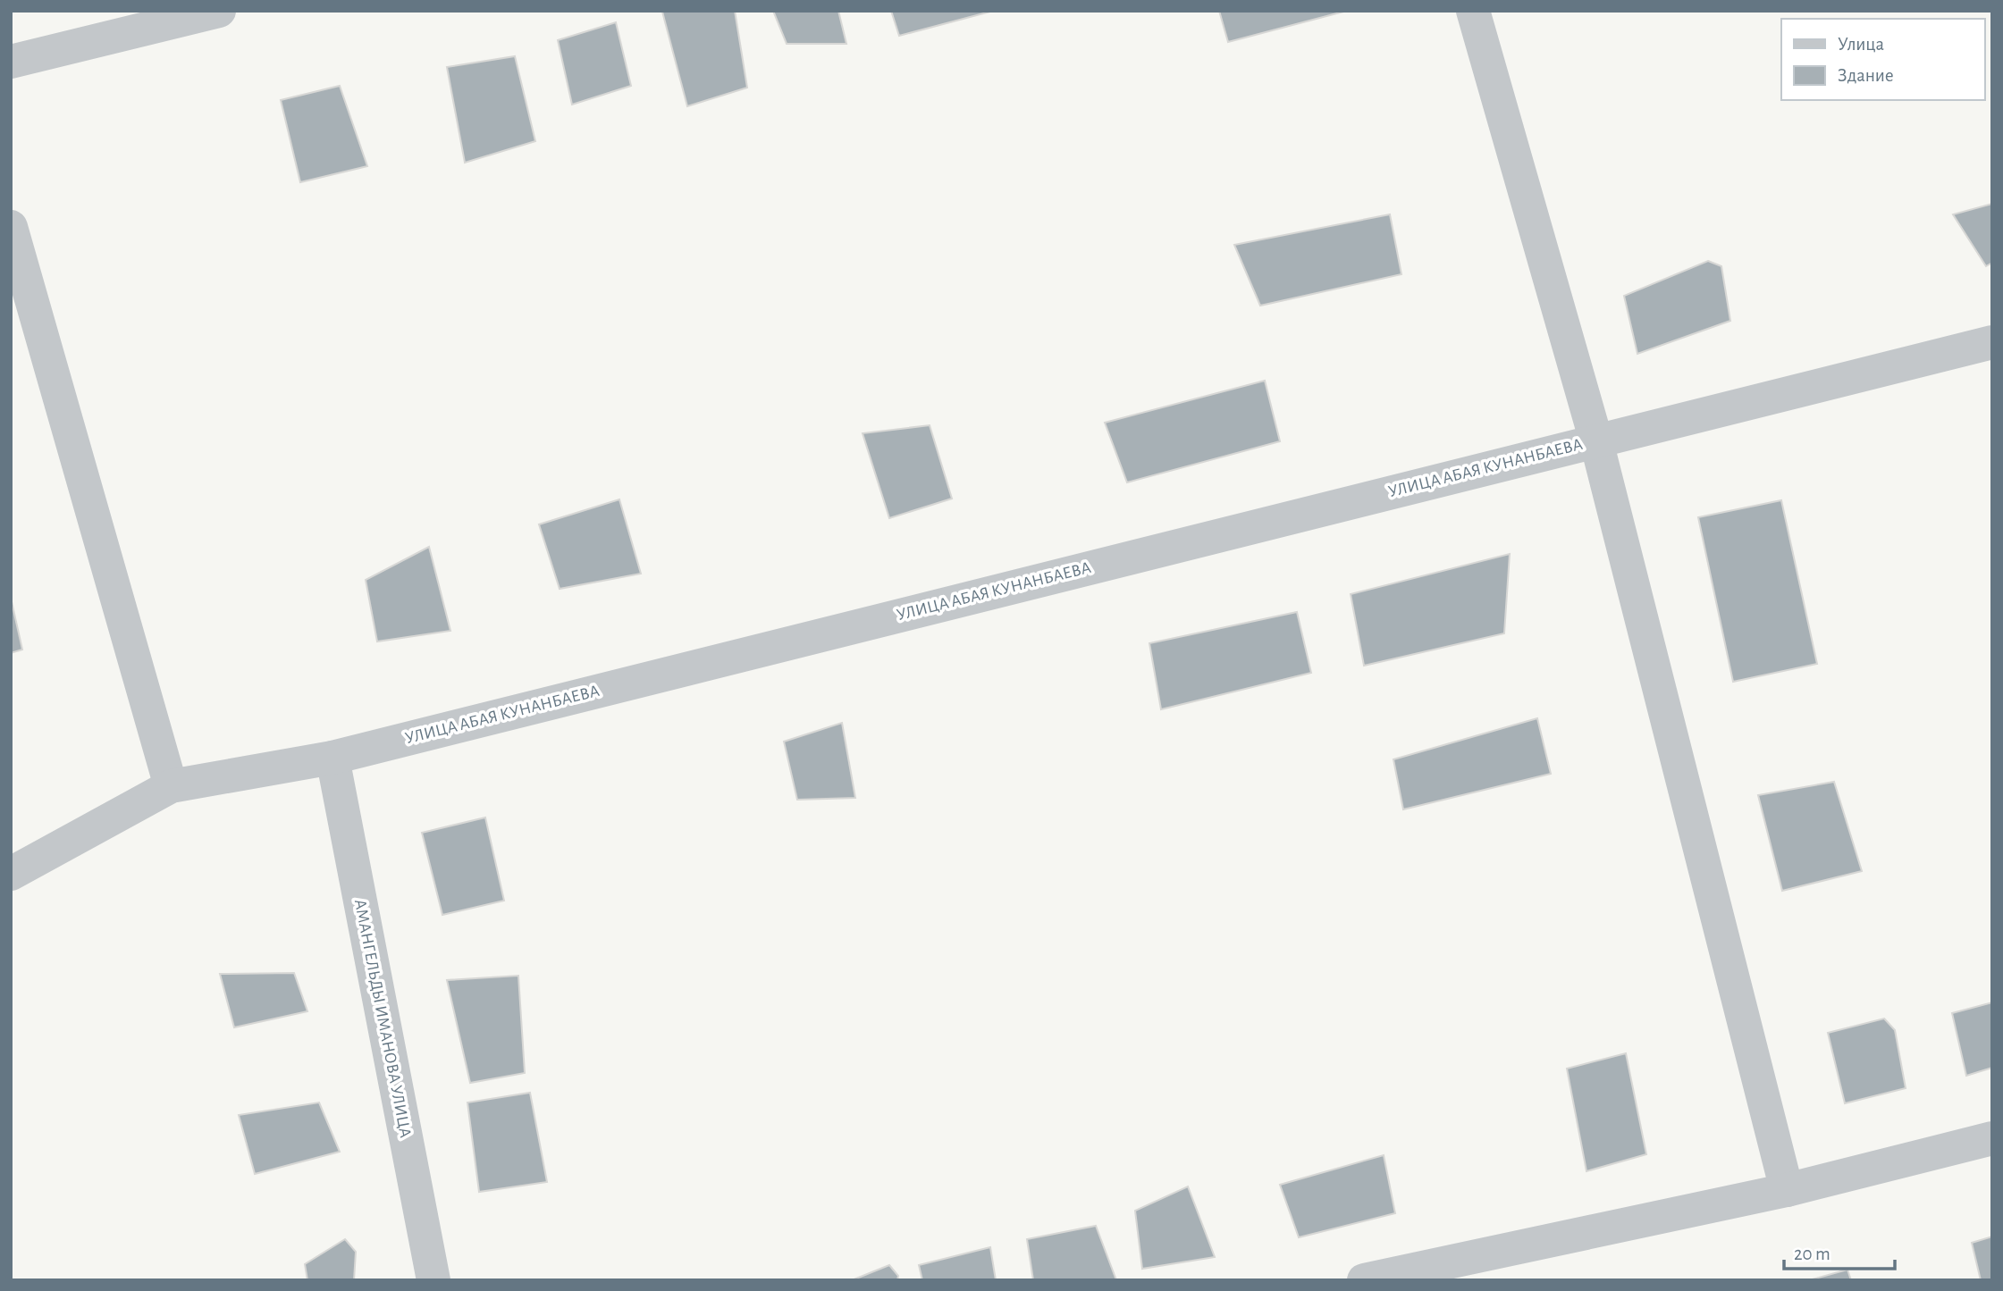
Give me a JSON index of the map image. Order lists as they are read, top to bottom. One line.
{"streets":{"street":["УЛИЦА АБАЯ КУНАНБАЕВА","АМАНГЕЛЬДЫ ИМАНОВА УЛИЦА"]},"crossings":[["УЛИЦА АБАЯ КУНАНБАЕВА","АМАНГЕЛЬДЫ ИМАНОВА УЛИЦА"]],"legend":["Улица","Здание"],"scale_bar":"20 m"}
